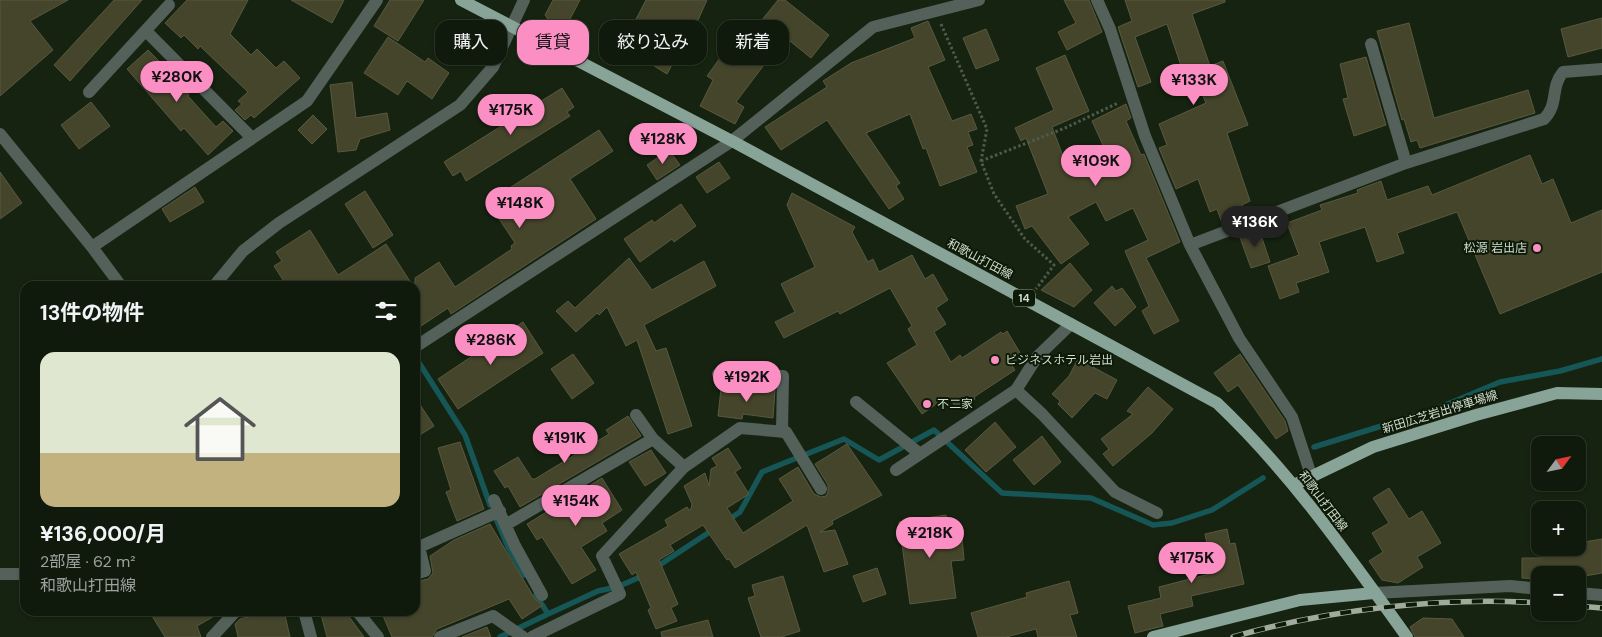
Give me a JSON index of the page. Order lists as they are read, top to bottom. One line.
{"streets":{"main road":["和歌山打田線","14","新田広芝岩出停車場線"]},"crossings":[["和歌山打田線","新田広芝岩出停車場線"]],"places":["松源 岩出店","ビジネスホテル岩出","不二家"],"north":"top right","page":{"chip":["購入","賃貸","絞り込み","新着"],"price":["¥280K","¥133K","¥175K","¥128K","¥109K","¥148K","¥136K","¥286K","¥192K","¥191K","¥154K","¥218K","¥175K"],"heading":"13件の物件","list":[{"name":"¥136,000/月","note":"2部屋 · 62 m² · 和歌山打田線"}],"map_buttons":["+","−"]}}
